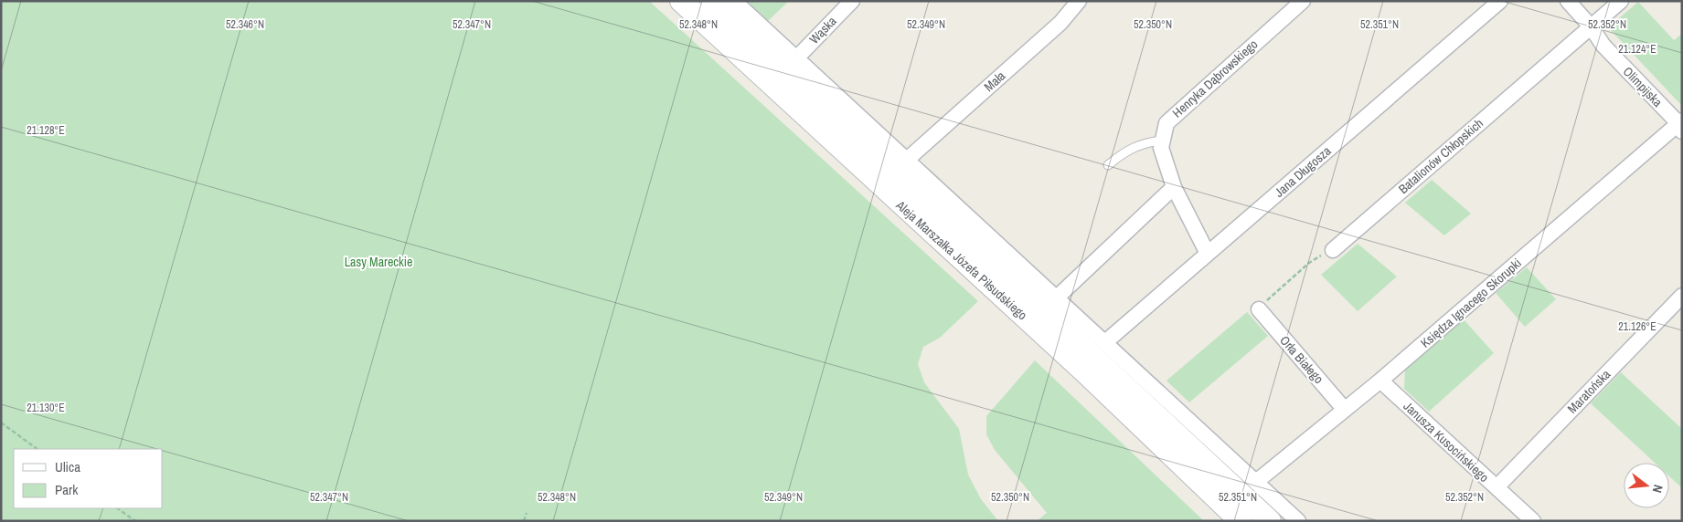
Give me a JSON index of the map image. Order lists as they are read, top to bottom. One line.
{"streets":{"main road":["Aleja Marszałka Józefa Piłsudskiego"],"street":["Wąska","Henryka Dąbrowskiego","Mała","Olimpijska","Batalionów Chłopskich","Jana Długosza","Księdza Ignacego Skorupki","Orła Białego","Maratońska","Janusza Kusocińskiego"]},"crossings":[["Olimpijska","Batalionów Chłopskich"],["Olimpijska","Księdza Ignacego Skorupki"],["Księdza Ignacego Skorupki","Orła Białego"],["Księdza Ignacego Skorupki","Janusza Kusocińskiego"],["Maratońska","Janusza Kusocińskiego"]],"parks":["Lasy Mareckie"],"legend":["Ulica","Park"],"north":"right","coordinates":["52.346°N","52.347°N","52.348°N","52.349°N","52.350°N","52.351°N","52.352°N","21.124°E","21.128°E","21.126°E","21.130°E"]}
